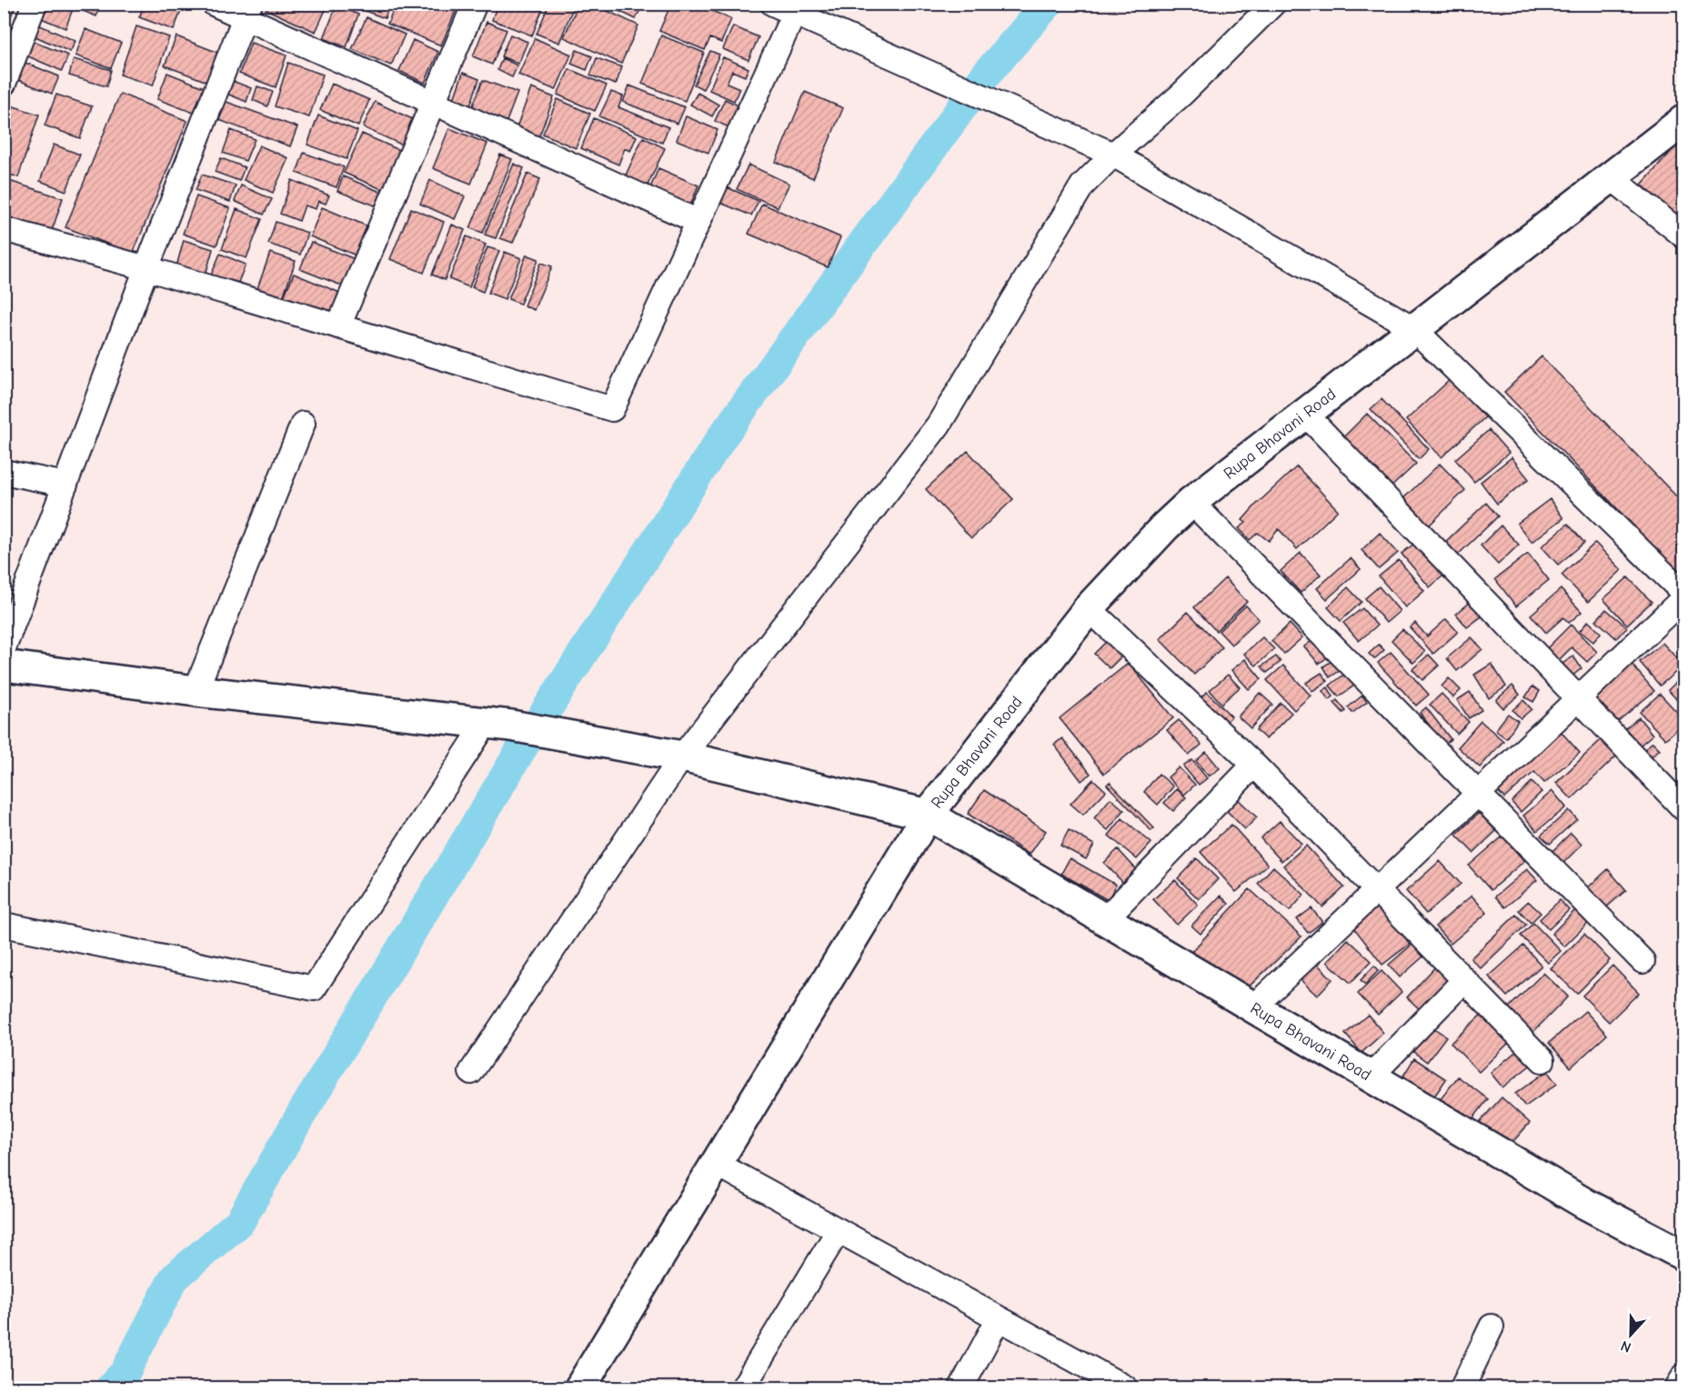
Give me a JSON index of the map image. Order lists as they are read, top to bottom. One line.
{"streets":{"street":["Rupa Bhavani Road"]},"north":"bottom"}
